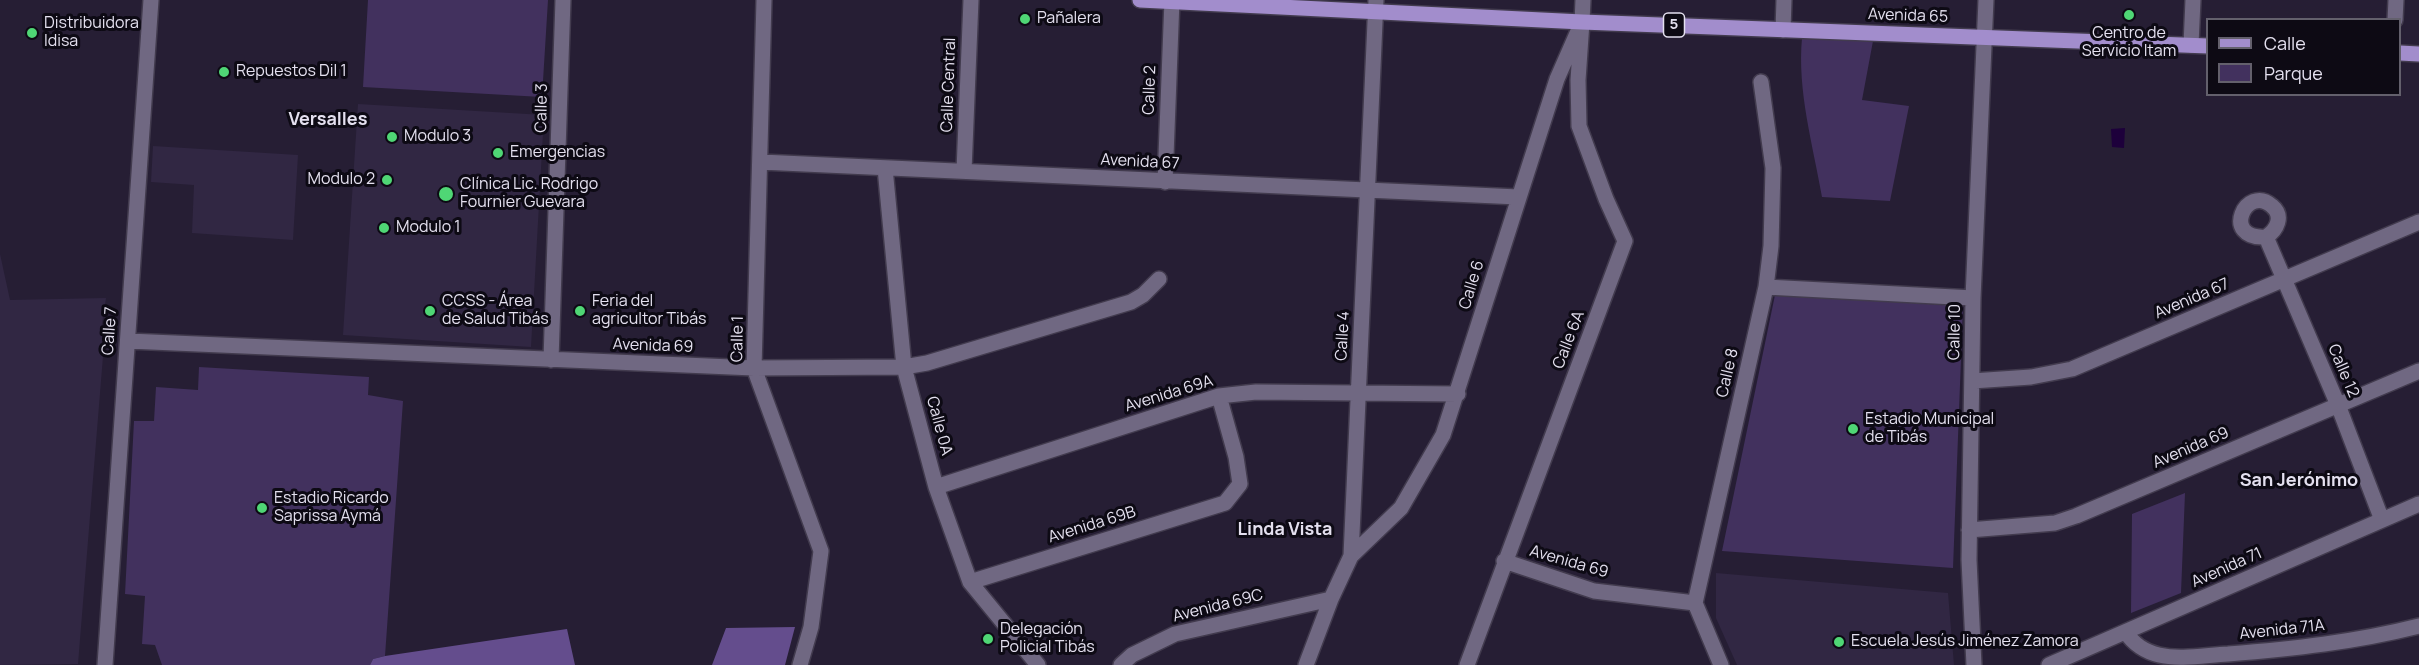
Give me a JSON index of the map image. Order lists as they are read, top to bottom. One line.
{"streets":{"main road":["Avenida 65","5"],"street":["Calle Central","Calle 2","Calle 3","Avenida 67","Calle 6","Calle 7","Calle 10","Calle 4","Calle 1","Calle 6A","Avenida 69","Calle 12","Calle 8","Avenida 69A","Calle 0A","Avenida 69B","Avenida 71","Avenida 69C","Avenida 71A"]},"crossings":[["Avenida 65","Calle 2"],["Avenida 65","Calle 6"],["Avenida 65","Calle 10"],["Avenida 65","Calle 4"],["Avenida 65","Calle 6A"],["Calle Central","Avenida 67"],["Calle 2","Avenida 67"],["Calle 3","Avenida 69"],["Avenida 67","Calle 6"],["Avenida 67","Calle 10"],["Avenida 67","Calle 4"],["Avenida 67","Calle 1"],["Avenida 67","Calle 12"],["Avenida 67","Calle 0A"],["Calle 6","Calle 4"],["Calle 6","Calle 6A"],["Calle 6","Avenida 69A"],["Calle 7","Avenida 69"],["Calle 10","Avenida 69"],["Calle 4","Avenida 69A"],["Calle 4","Avenida 69C"],["Calle 1","Avenida 69"],["Calle 6A","Avenida 69"],["Avenida 69","Calle 12"],["Avenida 69","Calle 8"],["Avenida 69","Calle 0A"],["Calle 12","Avenida 71"],["Avenida 69A","Calle 0A"],["Avenida 69A","Avenida 69B"],["Calle 0A","Avenida 69B"],["Avenida 71","Avenida 71A"]],"districts":["Versalles","San Jerónimo","Linda Vista"],"places":["Centro de Servicio Itam","Pañalera","Distribuidora Idisa","Repuestos Dil 1","Modulo 3","Emergencias","Modulo 2","Clínica Lic. Rodrigo Fournier Guevara","Modulo 1","CCSS - Área de Salud Tibás","Feria del agricultor Tibás","Estadio Municipal de Tibás","Estadio Ricardo Saprissa Aymá","Delegación Policial Tibás","Escuela Jesús Jiménez Zamora"],"legend":["Calle","Parque"]}
